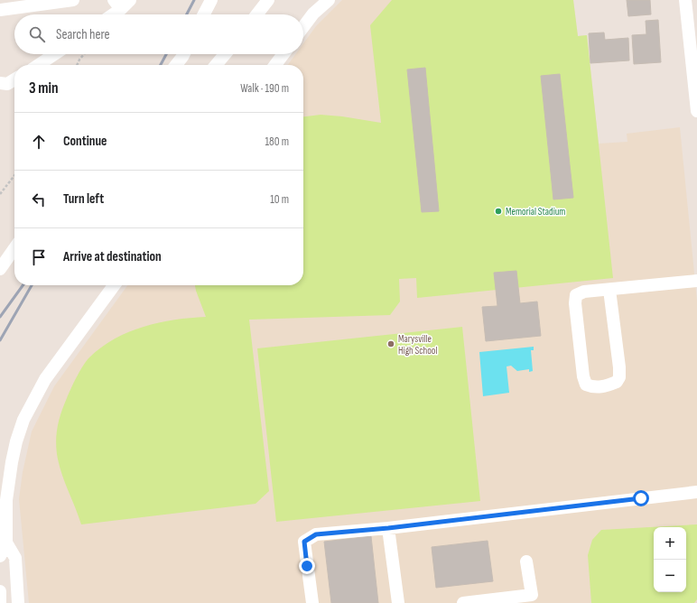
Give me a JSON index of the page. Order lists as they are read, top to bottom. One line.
{"places":["Memorial Stadium","Marysville High School"],"page":{"search":"Search here","heading":["3 min","Walk · 190 m"],"list":[["Continue","180 m"],["Turn left","10 m"],"Arrive at destination"],"map_buttons":["+","−"]}}
